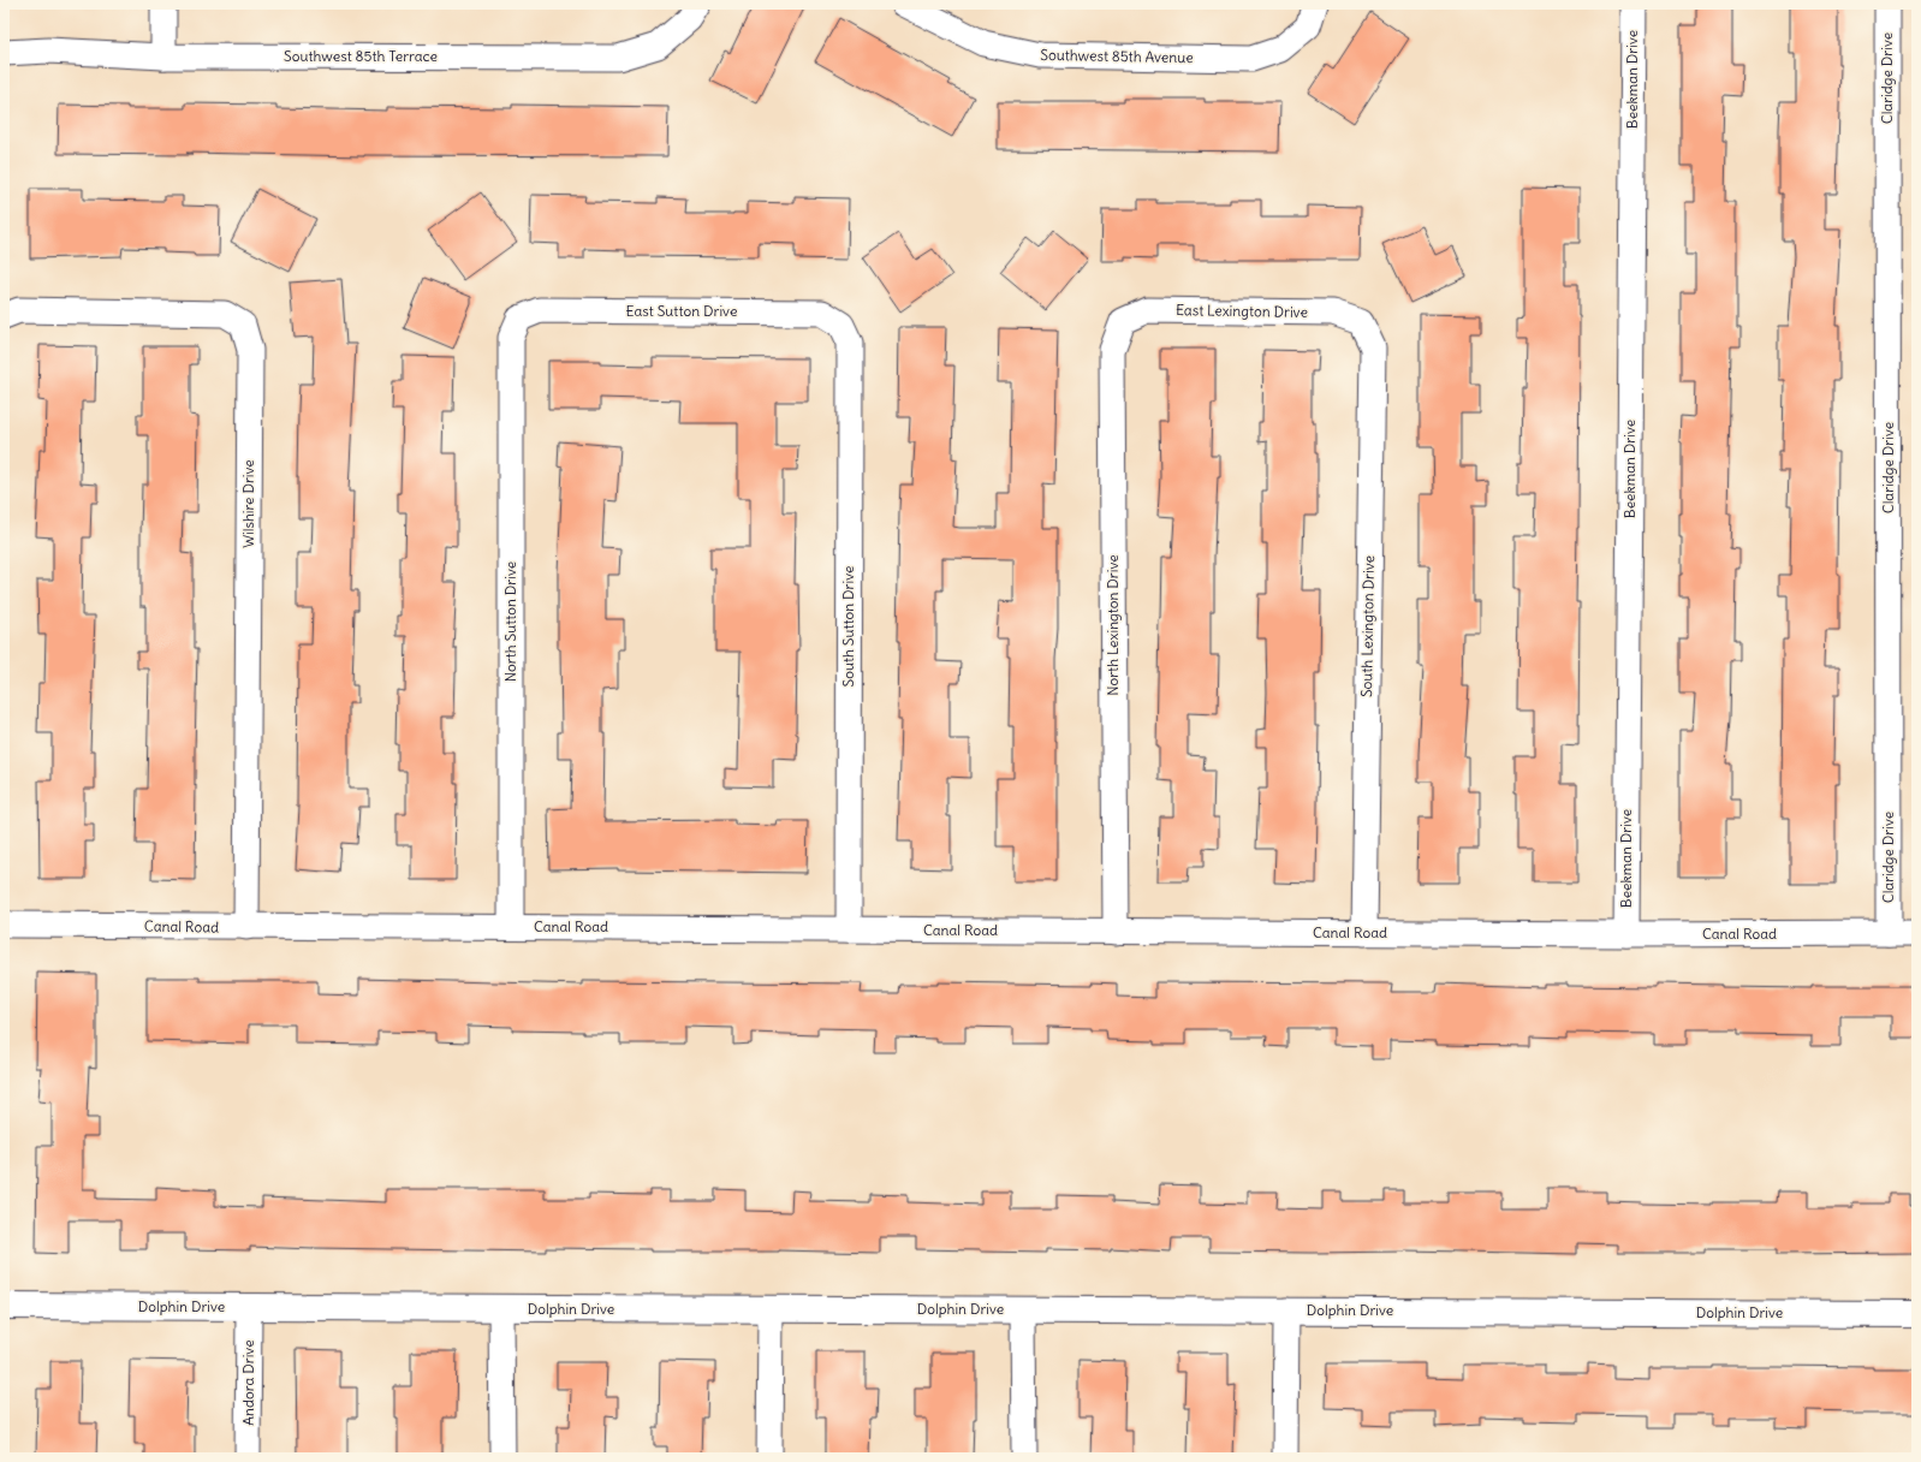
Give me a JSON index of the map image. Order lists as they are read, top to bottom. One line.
{"streets":{"street":["Southwest 85th Terrace","Southwest 85th Avenue","Claridge Drive","Beekman Drive","East Sutton Drive","East Lexington Drive","Wilshire Drive","North Sutton Drive","North Lexington Drive","South Sutton Drive","South Lexington Drive","Canal Road","Dolphin Drive","Andora Drive"]},"crossings":[["Claridge Drive","Canal Road"],["Beekman Drive","Canal Road"],["East Sutton Drive","North Sutton Drive"],["East Sutton Drive","South Sutton Drive"],["East Lexington Drive","North Lexington Drive"],["East Lexington Drive","South Lexington Drive"],["Wilshire Drive","Canal Road"],["North Sutton Drive","Canal Road"],["North Lexington Drive","Canal Road"],["South Sutton Drive","Canal Road"],["South Lexington Drive","Canal Road"],["Dolphin Drive","Andora Drive"]]}
